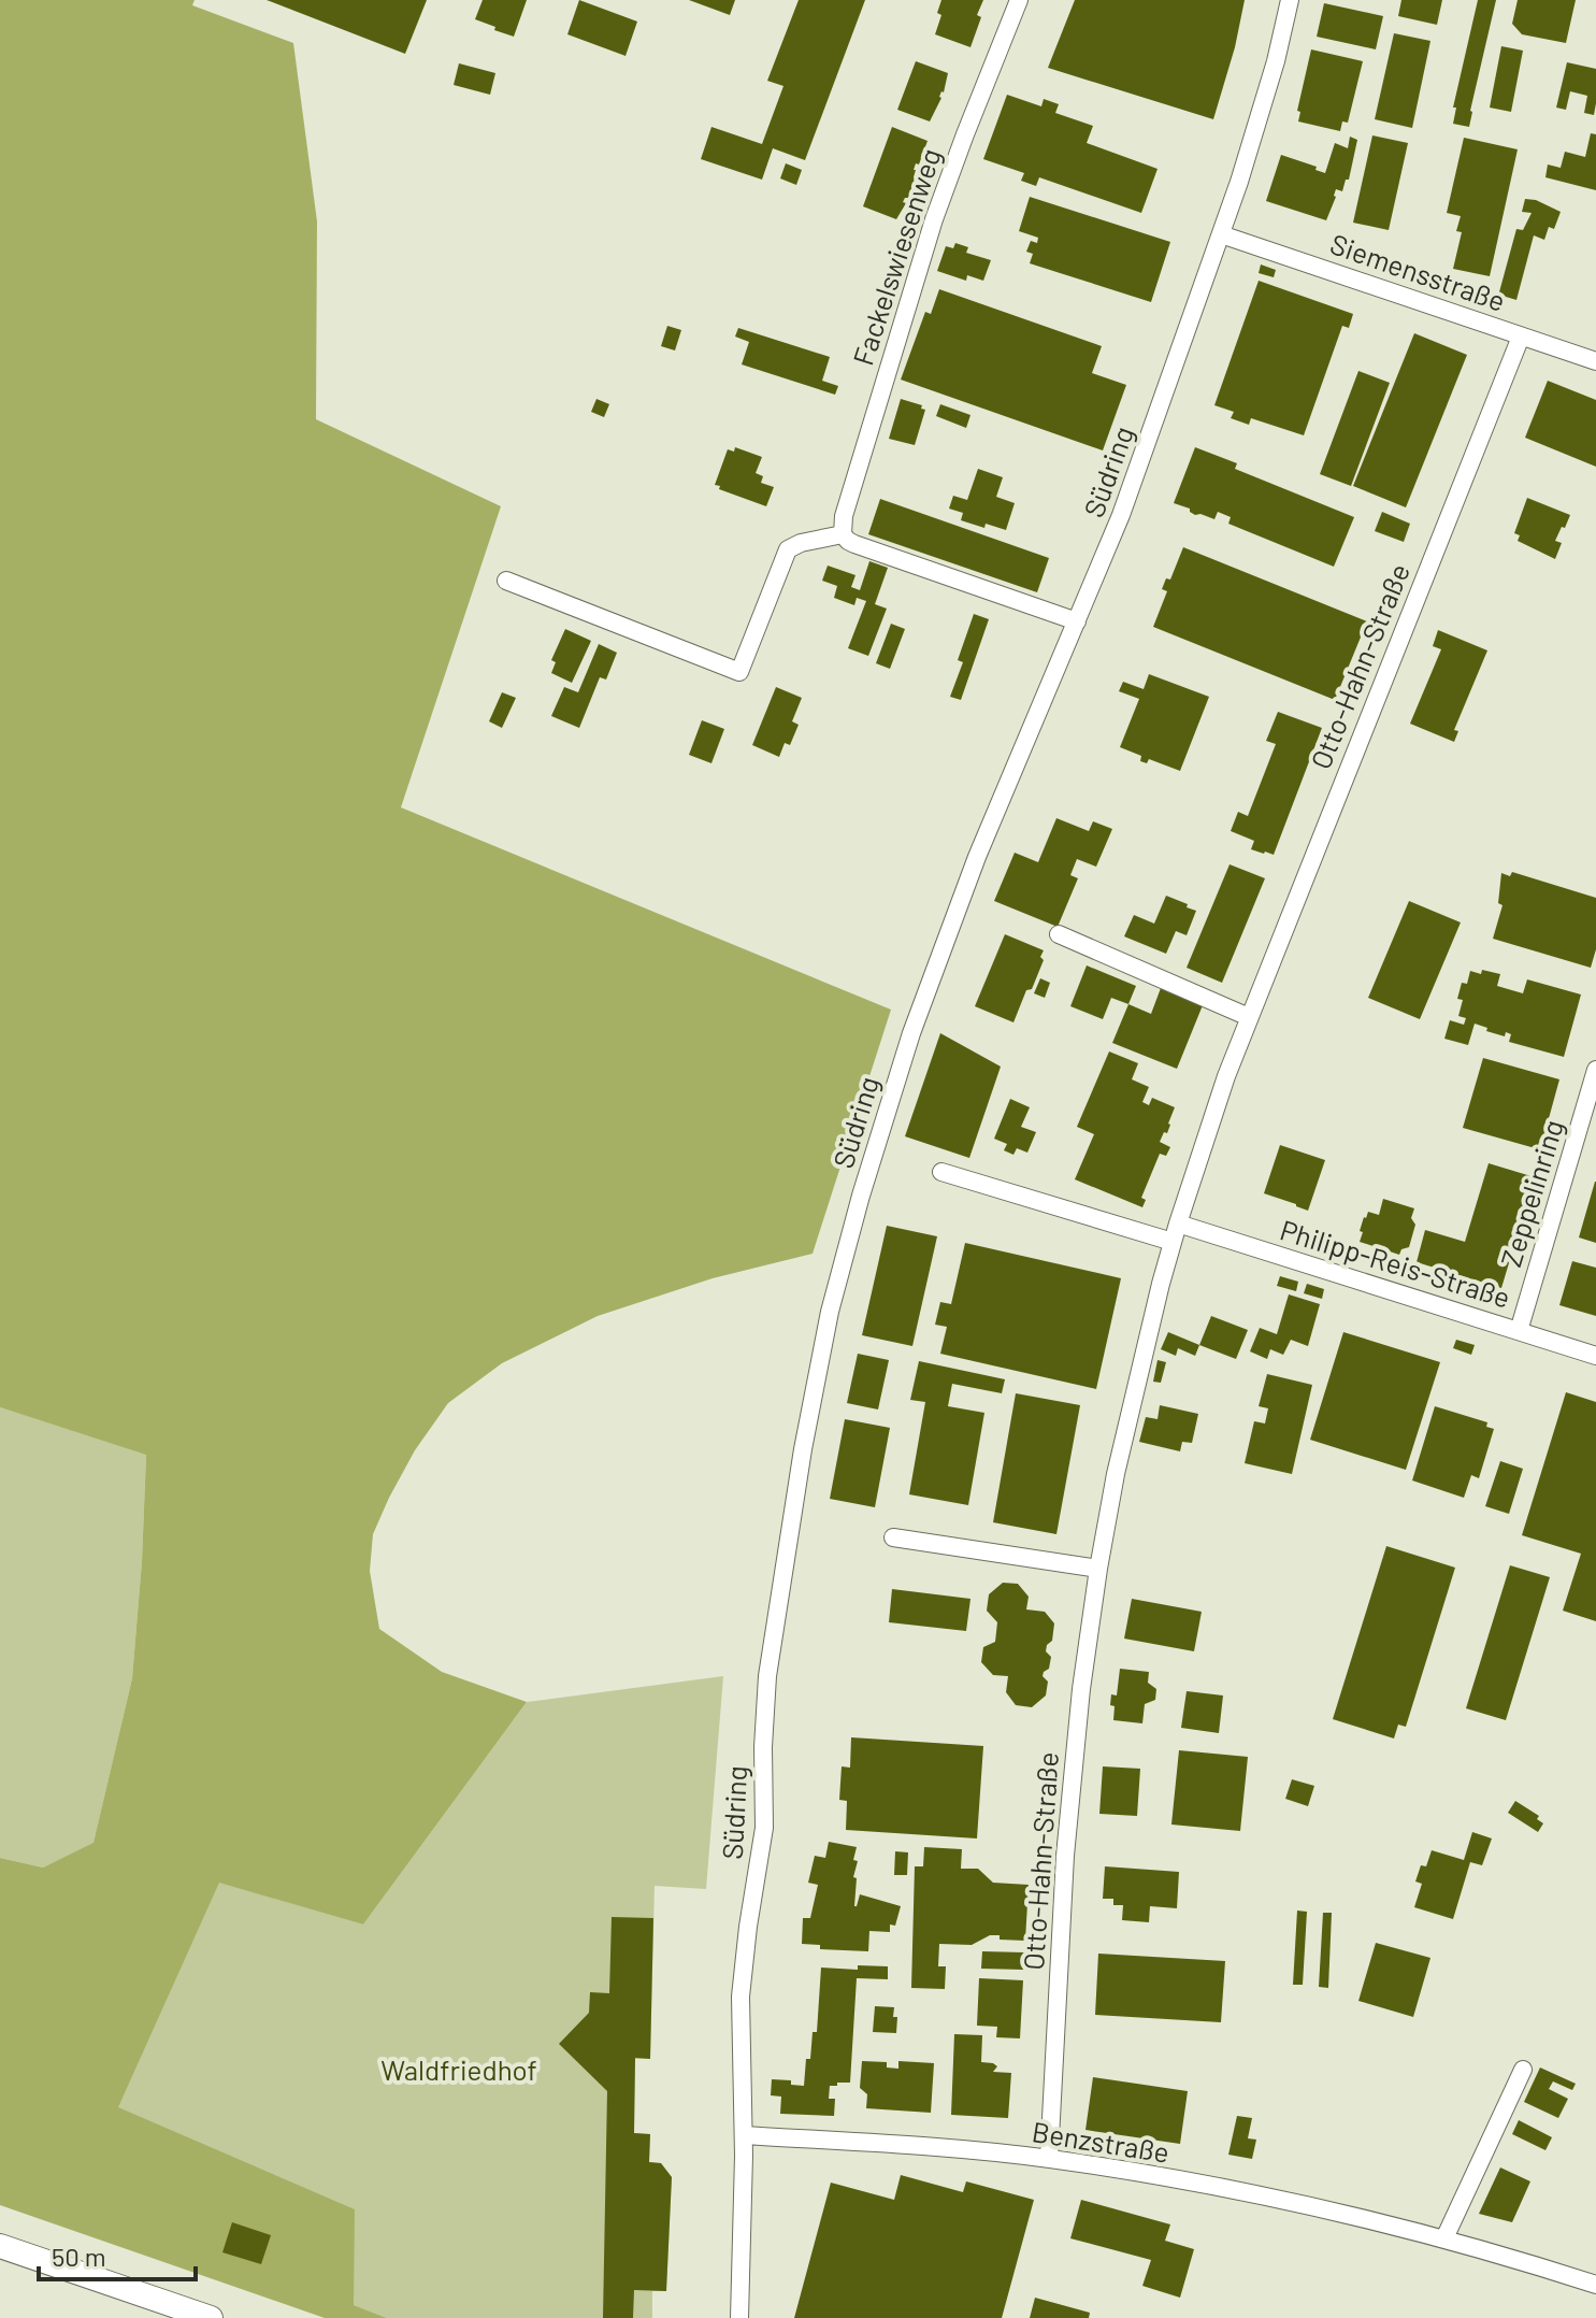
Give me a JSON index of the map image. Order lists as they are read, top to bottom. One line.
{"streets":{"street":["Fackelswiesenweg","Siemensstraße","Südring","Otto-Hahn-Straße","Zeppelinring","Philipp-Reis-Straße","Benzstraße"]},"crossings":[["Siemensstraße","Südring"],["Siemensstraße","Otto-Hahn-Straße"],["Südring","Benzstraße"],["Otto-Hahn-Straße","Philipp-Reis-Straße"],["Otto-Hahn-Straße","Benzstraße"],["Zeppelinring","Philipp-Reis-Straße"]],"parks":["Waldfriedhof"],"scale_bar":"50 m"}
